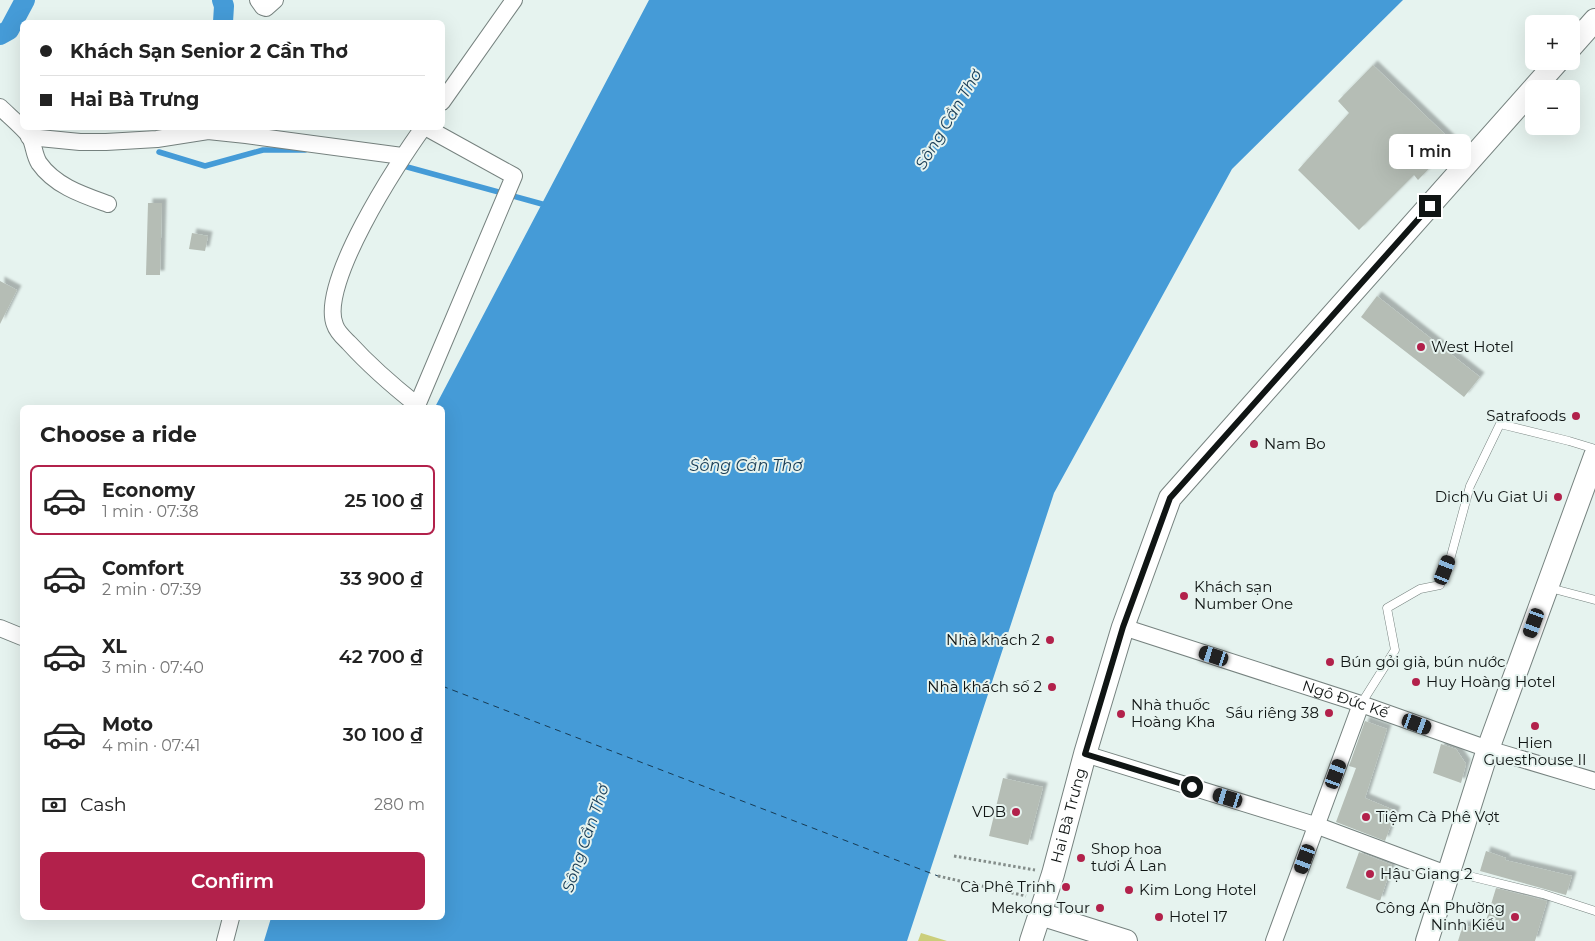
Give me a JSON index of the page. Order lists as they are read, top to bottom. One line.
{"streets":{"street":["Ngô Đức Kế","Hai Bà Trưng"]},"crossings":[["Ngô Đức Kế","Hai Bà Trưng"]],"water":["Sông Cần Thơ"],"places":["West Hotel","Satrafoods","Nam Bo","Dich Vu Giat Ui","Khách sạn Number One","Nhà khách 2","Bún gỏi già, bún nước","Huy Hoàng Hotel","Nhà khách số 2","Sầu riêng 38","Nhà thuốc Hoàng Kha","Hien Guesthouse II","VDB","Tiệm Cà Phê Vợt","Shop hoa tươi Á Lan","Hậu Giang 2","Cà Phê Trinh","Kim Long Hotel","Mekong Tour","Hotel 17","Công An Phường Ninh Kiều"],"page":{"map_buttons":["+","−"],"banner":["Khách Sạn Senior 2 Cần Thơ","Hai Bà Trưng"],"bubble":"1 min","heading":"Choose a ride","list":[{"name":"Economy","note":"1 min · 07:38","value":"25 100 ₫"},{"name":"Comfort","note":"2 min · 07:39","value":"33 900 ₫"},{"name":"XL","note":"3 min · 07:40","value":"42 700 ₫"},{"name":"Moto","note":"4 min · 07:41","value":"30 100 ₫"}],"pay":["Cash","280 m"],"buttons":"Confirm"}}
